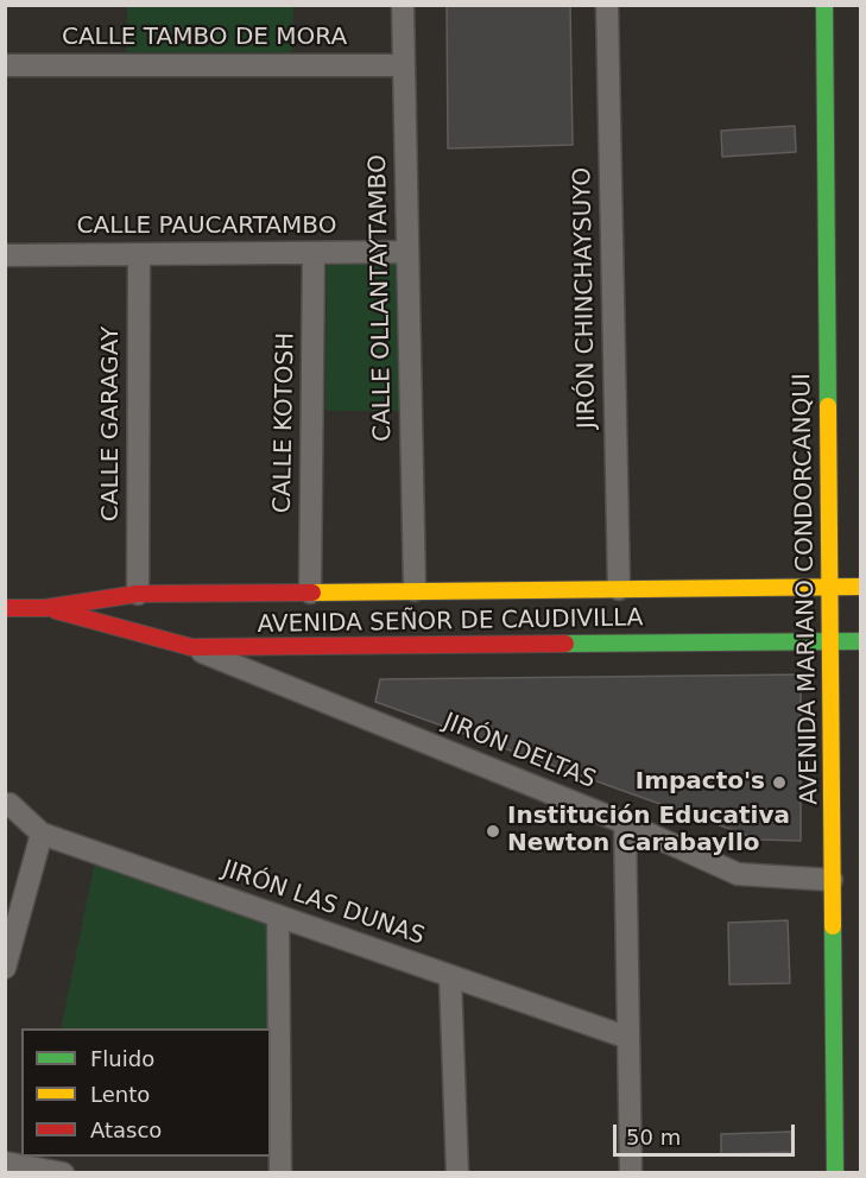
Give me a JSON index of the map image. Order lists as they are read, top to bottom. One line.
{"streets":{"main road":["AVENIDA MARIANO CONDORCANQUI","AVENIDA SEÑOR DE CAUDIVILLA"],"street":["CALLE TAMBO DE MORA","CALLE PAUCARTAMBO","CALLE OLLANTAYTAMBO","JIRÓN CHINCHAYSUYO","CALLE KOTOSH","CALLE GARAGAY","JIRÓN DELTAS","JIRÓN LAS DUNAS"]},"crossings":[["CALLE TAMBO DE MORA","CALLE OLLANTAYTAMBO"],["CALLE PAUCARTAMBO","CALLE OLLANTAYTAMBO"],["CALLE PAUCARTAMBO","CALLE KOTOSH"],["CALLE PAUCARTAMBO","CALLE GARAGAY"],["CALLE OLLANTAYTAMBO","AVENIDA SEÑOR DE CAUDIVILLA"],["JIRÓN CHINCHAYSUYO","AVENIDA SEÑOR DE CAUDIVILLA"],["CALLE KOTOSH","AVENIDA SEÑOR DE CAUDIVILLA"],["CALLE GARAGAY","AVENIDA SEÑOR DE CAUDIVILLA"],["AVENIDA MARIANO CONDORCANQUI","AVENIDA SEÑOR DE CAUDIVILLA"],["AVENIDA MARIANO CONDORCANQUI","JIRÓN DELTAS"],["AVENIDA SEÑOR DE CAUDIVILLA","JIRÓN DELTAS"]],"places":["Impacto's","Institución Educativa Newton Carabayllo"],"legend":["Fluido","Lento","Atasco"],"scale_bar":"50 m"}
